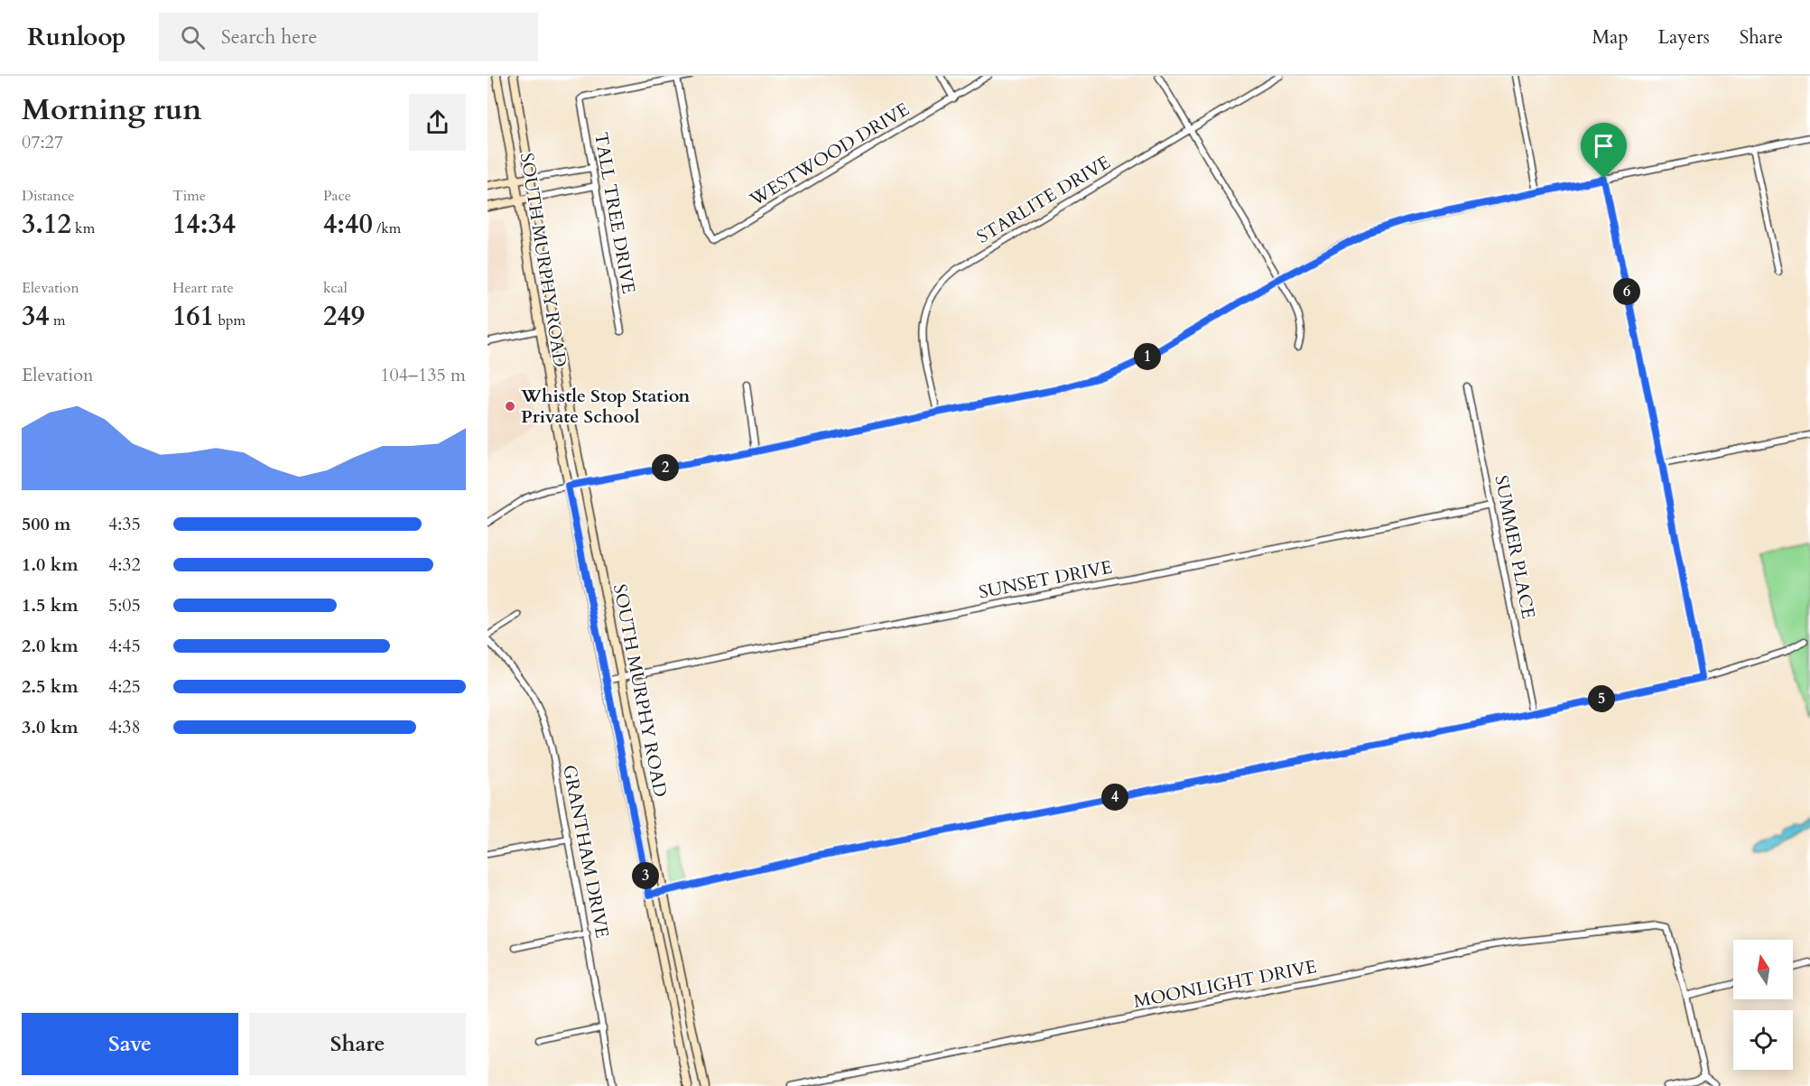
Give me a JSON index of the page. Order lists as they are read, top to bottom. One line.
{"streets":{"main road":["SOUTH MURPHY ROAD"],"street":["WESTWOOD DRIVE","STARLITE DRIVE","TALL TREE DRIVE","SUMMER PLACE","SUNSET DRIVE","GRANTHAM DRIVE","MOONLIGHT DRIVE"]},"crossings":[["WESTWOOD DRIVE","TALL TREE DRIVE"],["SOUTH MURPHY ROAD","SUNSET DRIVE"],["SUMMER PLACE","SUNSET DRIVE"]],"places":["Whistle Stop Station Private School"],"north":"top","page":{"header":"Runloop","search":"Search here","nav":["Map","Layers","Share"],"heading":["Morning run","07:27"],"stats":[["Distance","3.12 km"],["Time","14:34"],["Pace","4:40 /km"],["Elevation","34 m"],["Heart rate","161 bpm"],["kcal","249"]],"pins":["6","1","2","5","4","3"],"chart":["Elevation","104–135 m"],"list":[{"name":"500 m","note":"4:35"},{"name":"1.0 km","note":"4:32"},{"name":"1.5 km","note":"5:05"},{"name":"2.0 km","note":"4:45"},{"name":"2.5 km","note":"4:25"},{"name":"3.0 km","note":"4:38"}],"buttons":["Save","Share"]}}
